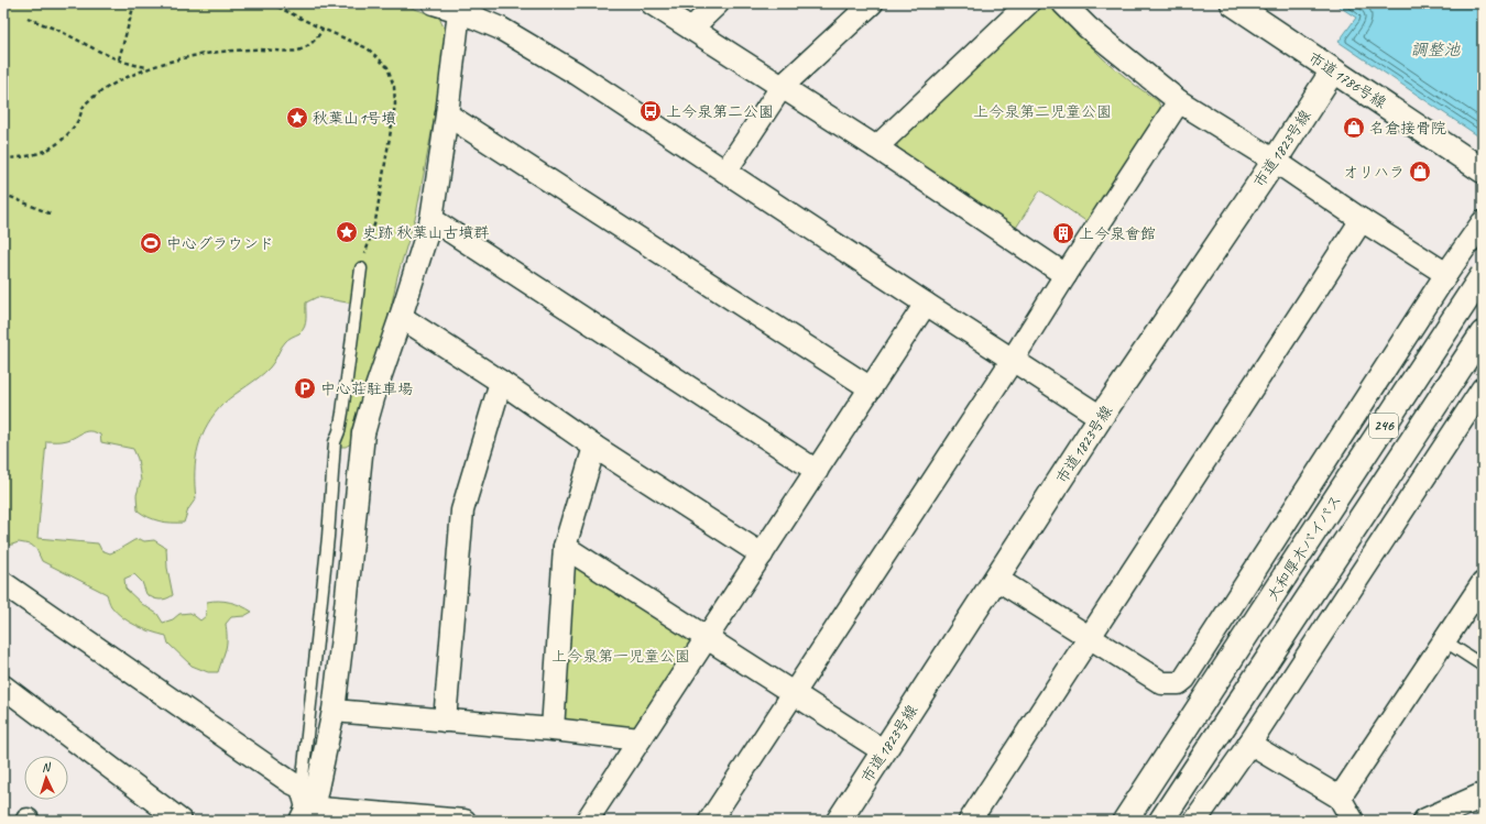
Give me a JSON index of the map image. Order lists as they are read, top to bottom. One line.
{"streets":{"main road":["市道1786号線","市道1823号線","246","大和厚木バイパス"]},"crossings":[["市道1786号線","市道1823号線"]],"water":["調整池"],"parks":["上今泉第二児童公園","上今泉第一児童公園"],"places":{"bus stop":["上今泉第二公園"],"place":["秋葉山1号墳","史跡 秋葉山古墳群"],"shop":["名倉接骨院","オリハラ"],"building":["上今泉會館"],"sports":["中心グラウンド"],"parking":["中心荘駐車場"]},"north":"top"}
